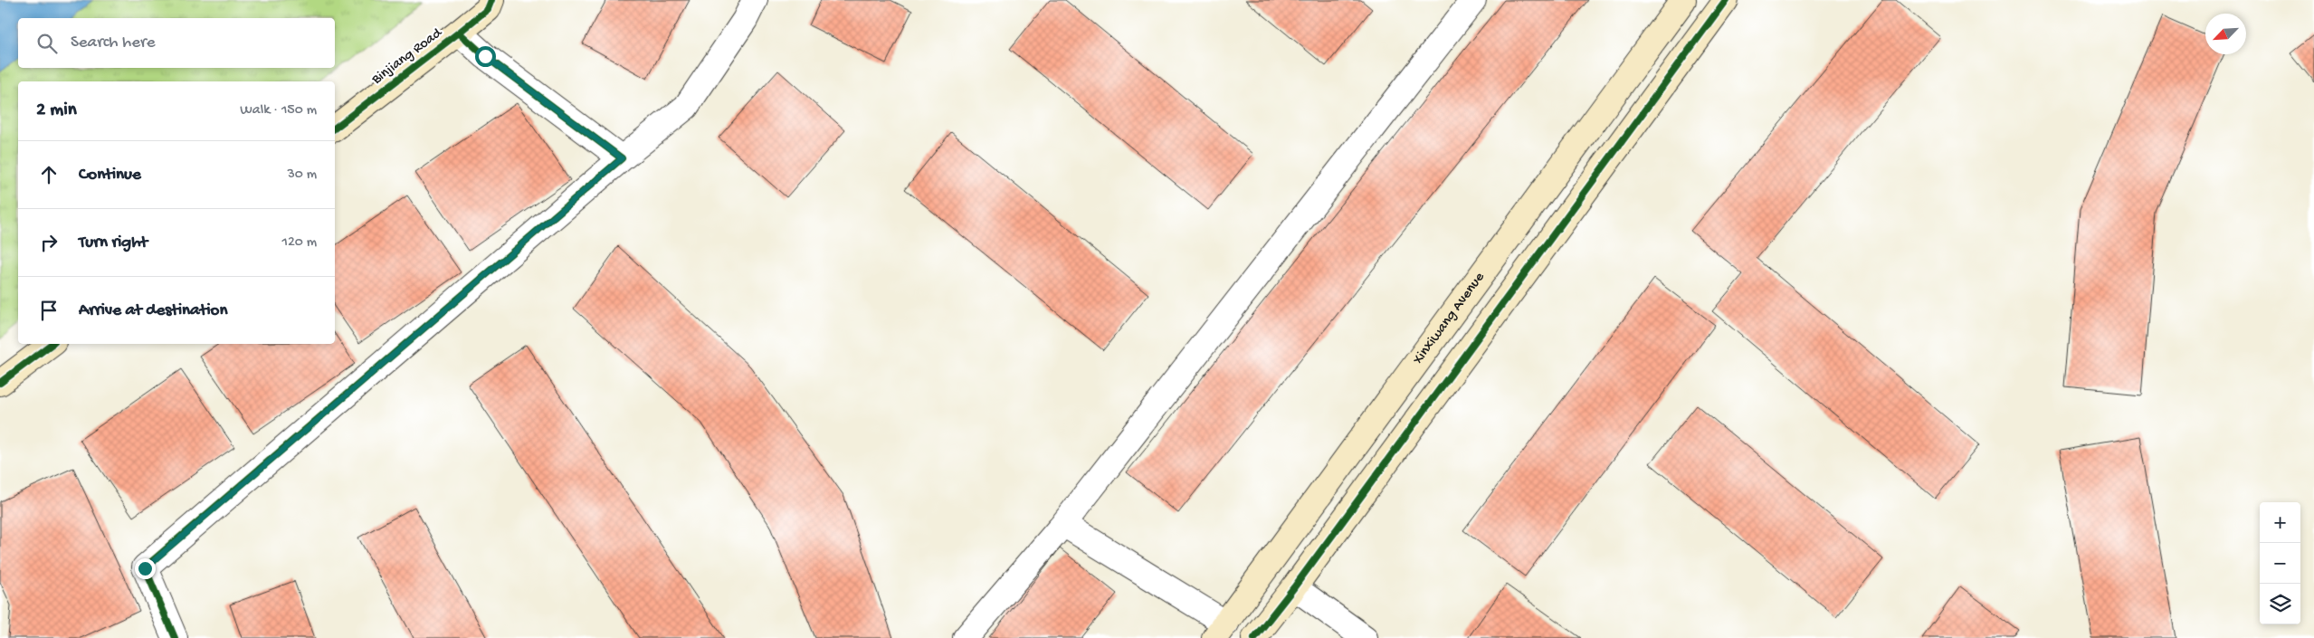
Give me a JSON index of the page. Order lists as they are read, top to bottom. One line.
{"streets":{"street":["Binjiang Road","Xinxiwang Avenue"]},"north":"bottom left","page":{"search":"Search here","heading":["2 min","Walk · 150 m"],"list":[["Continue","30 m"],["Turn right","120 m"],"Arrive at destination"],"map_buttons":["+","−"]}}
